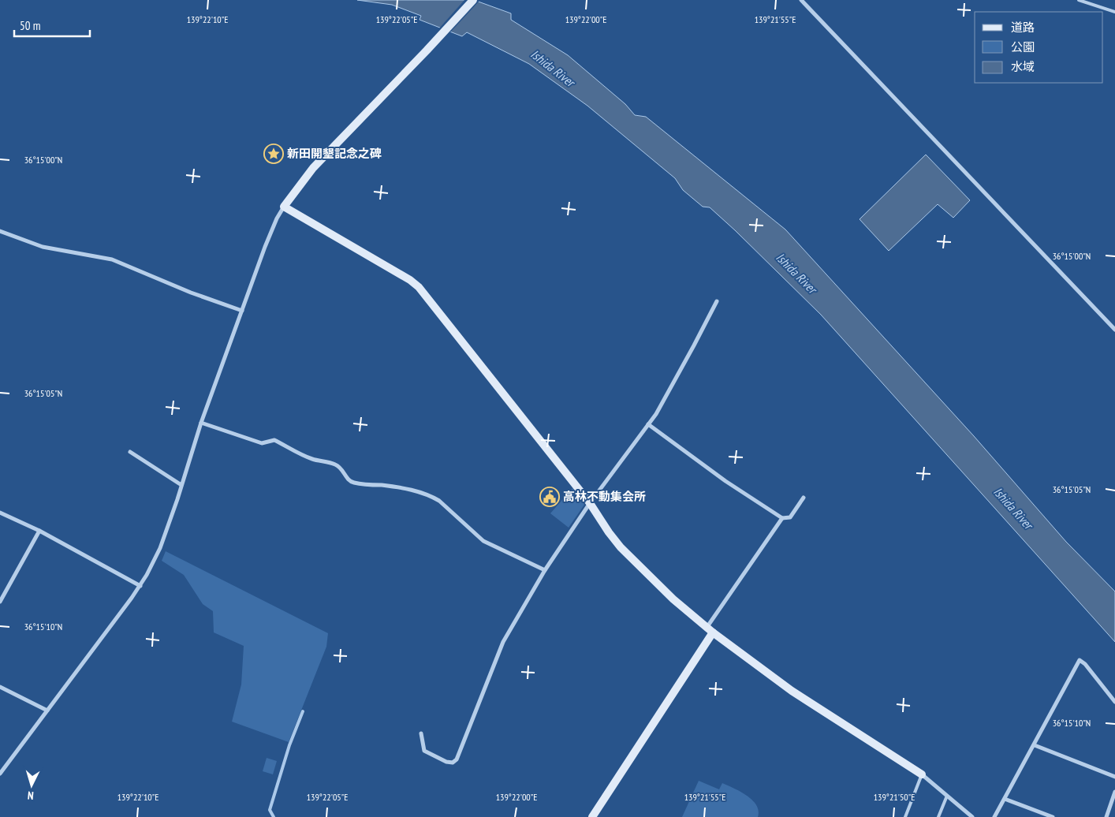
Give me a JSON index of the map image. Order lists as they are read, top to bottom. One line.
{"water":["Ishida River"],"places":{"place":["新田開墾記念之碑"],"public building":["高林不動集会所"]},"legend":["道路","公園","水域"],"scale_bar":"50 m","north":"bottom","coordinates":["139°22'10\"E","139°22'05\"E","139°22'00\"E","139°21'55\"E","36°15'00\"N","36°15'05\"N","36°15'10\"N","139°21'50\"E"]}
